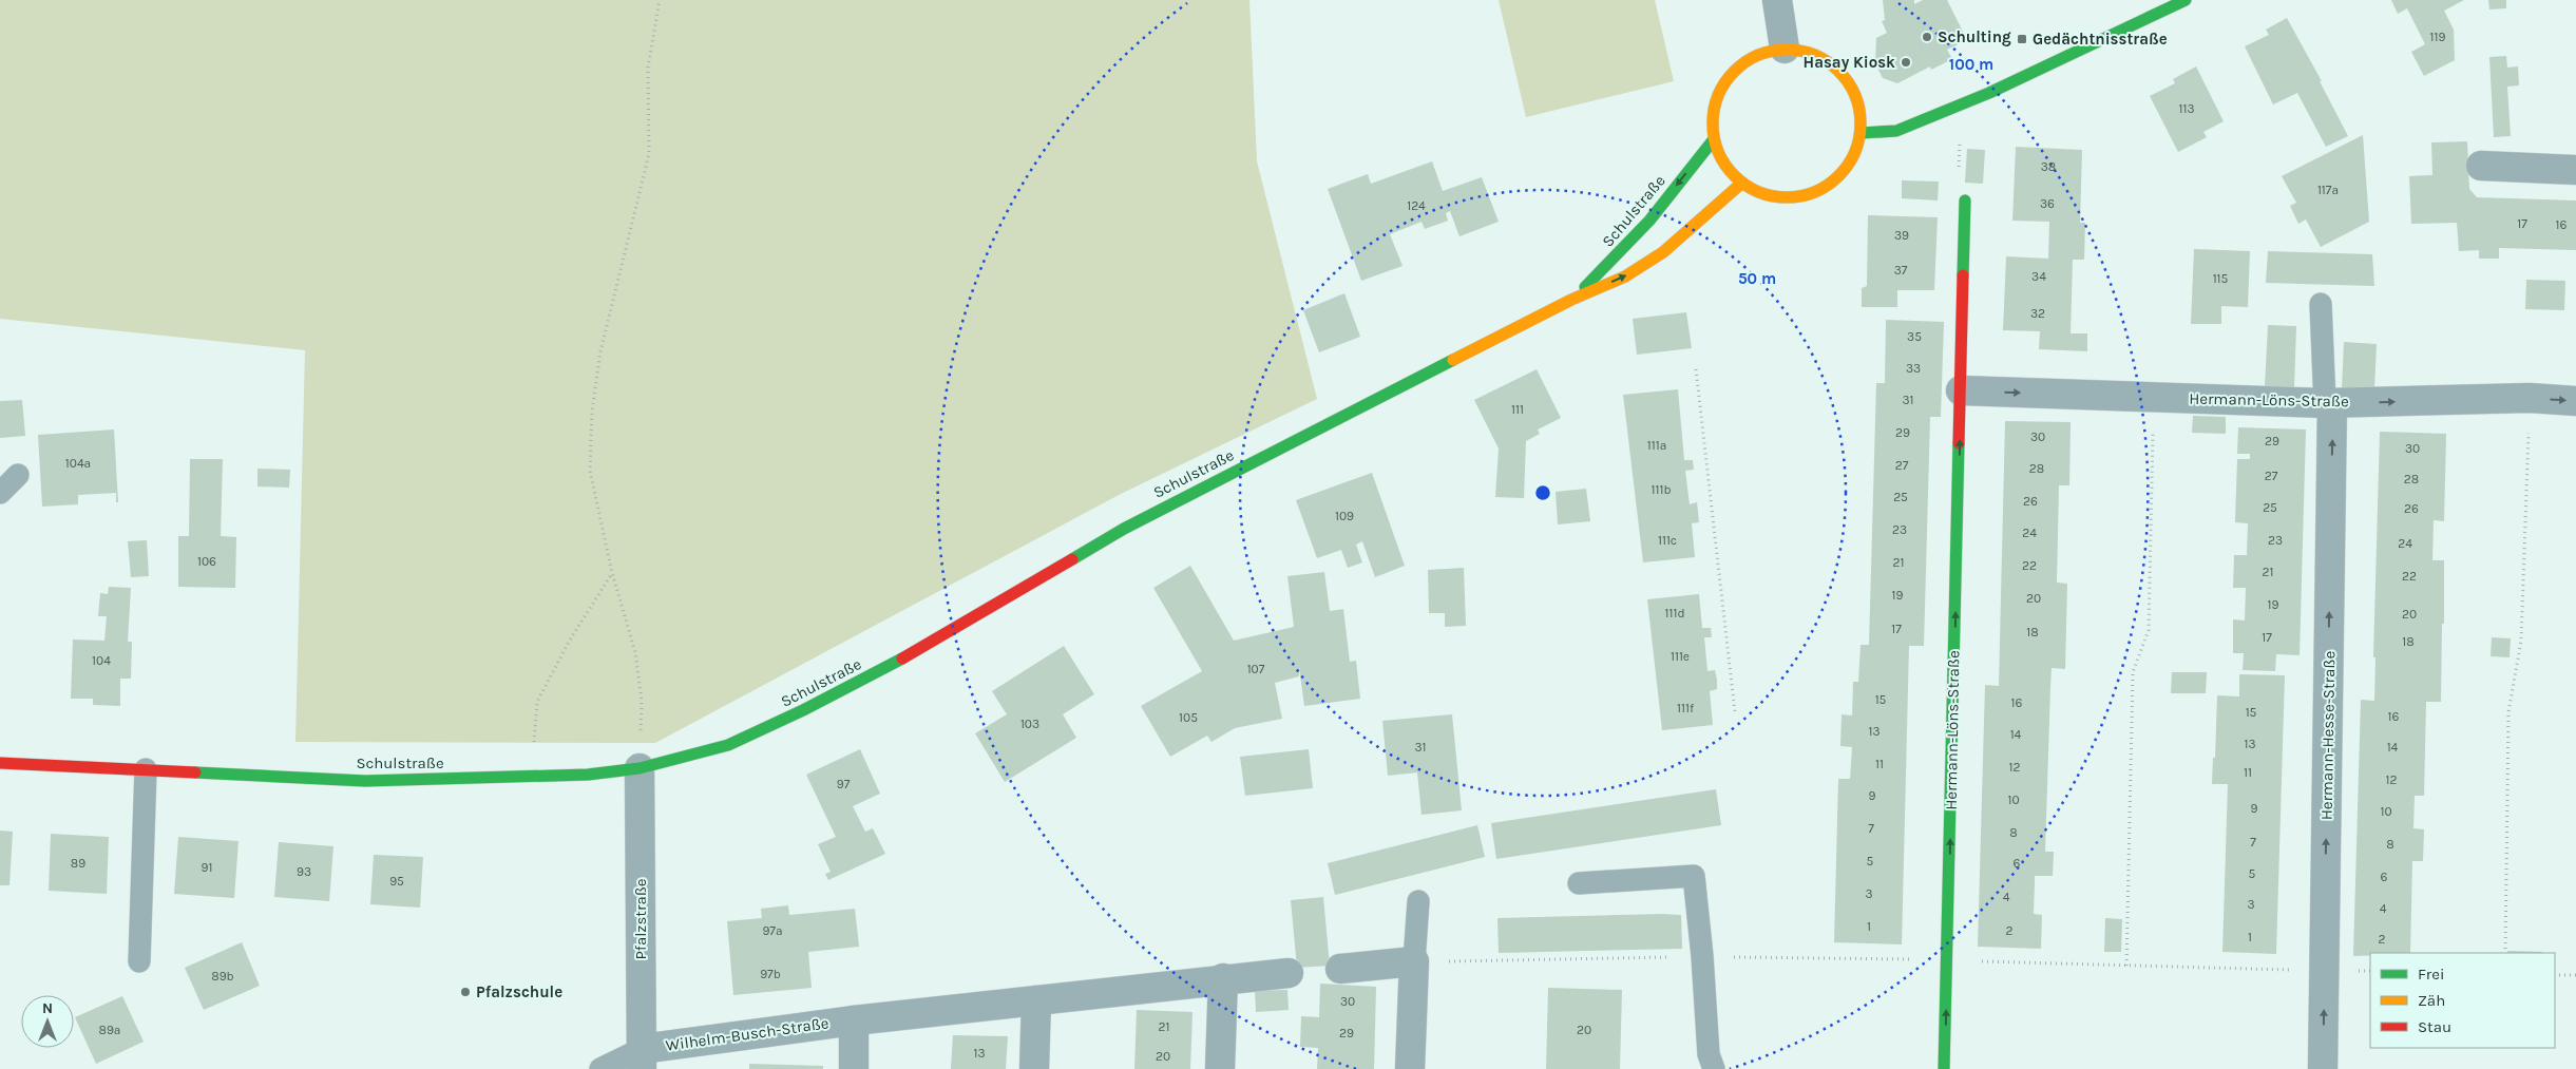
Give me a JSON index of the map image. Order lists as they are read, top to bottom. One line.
{"streets":{"main road":["Schulstraße","Hermann-Löns-Straße"],"street":["Hermann-Hesse-Straße","Pfalzstraße","Wilhelm-Busch-Straße"]},"crossings":[["Schulstraße","Pfalzstraße"],["Hermann-Löns-Straße","Hermann-Hesse-Straße"],["Pfalzstraße","Wilhelm-Busch-Straße"]],"one_way":["Hermann-Hesse-Straße"],"places":{"other":["Schulting","Hasay Kiosk","Pfalzschule"],"transit":["Gedächtnisstraße"]},"house_numbers":["119","113","38","117a","36","124","17","16","39","37","34","115","32","35","33","31","111","29","30","29","111a","30","104a","27","28","27","28","111b","25","26","25","26","109","23","24","111c","23","24","106","21","22","21","22","19","20","19","111d","20","17","18","17","18","111e","104","107","15","16","111f","15","16","105","103","13","14","13","31","14","11","12","11","12","97","9","10","9","10","7","8","7","8","5","89","6","91","93","5","6","95","3","4","3","4","1","97a","2","1","2","97b","89b","30","21","89a","20","29","13","20"],"legend":["Frei","Zäh","Stau"],"north":"top","rings":["100 m","50 m"]}
